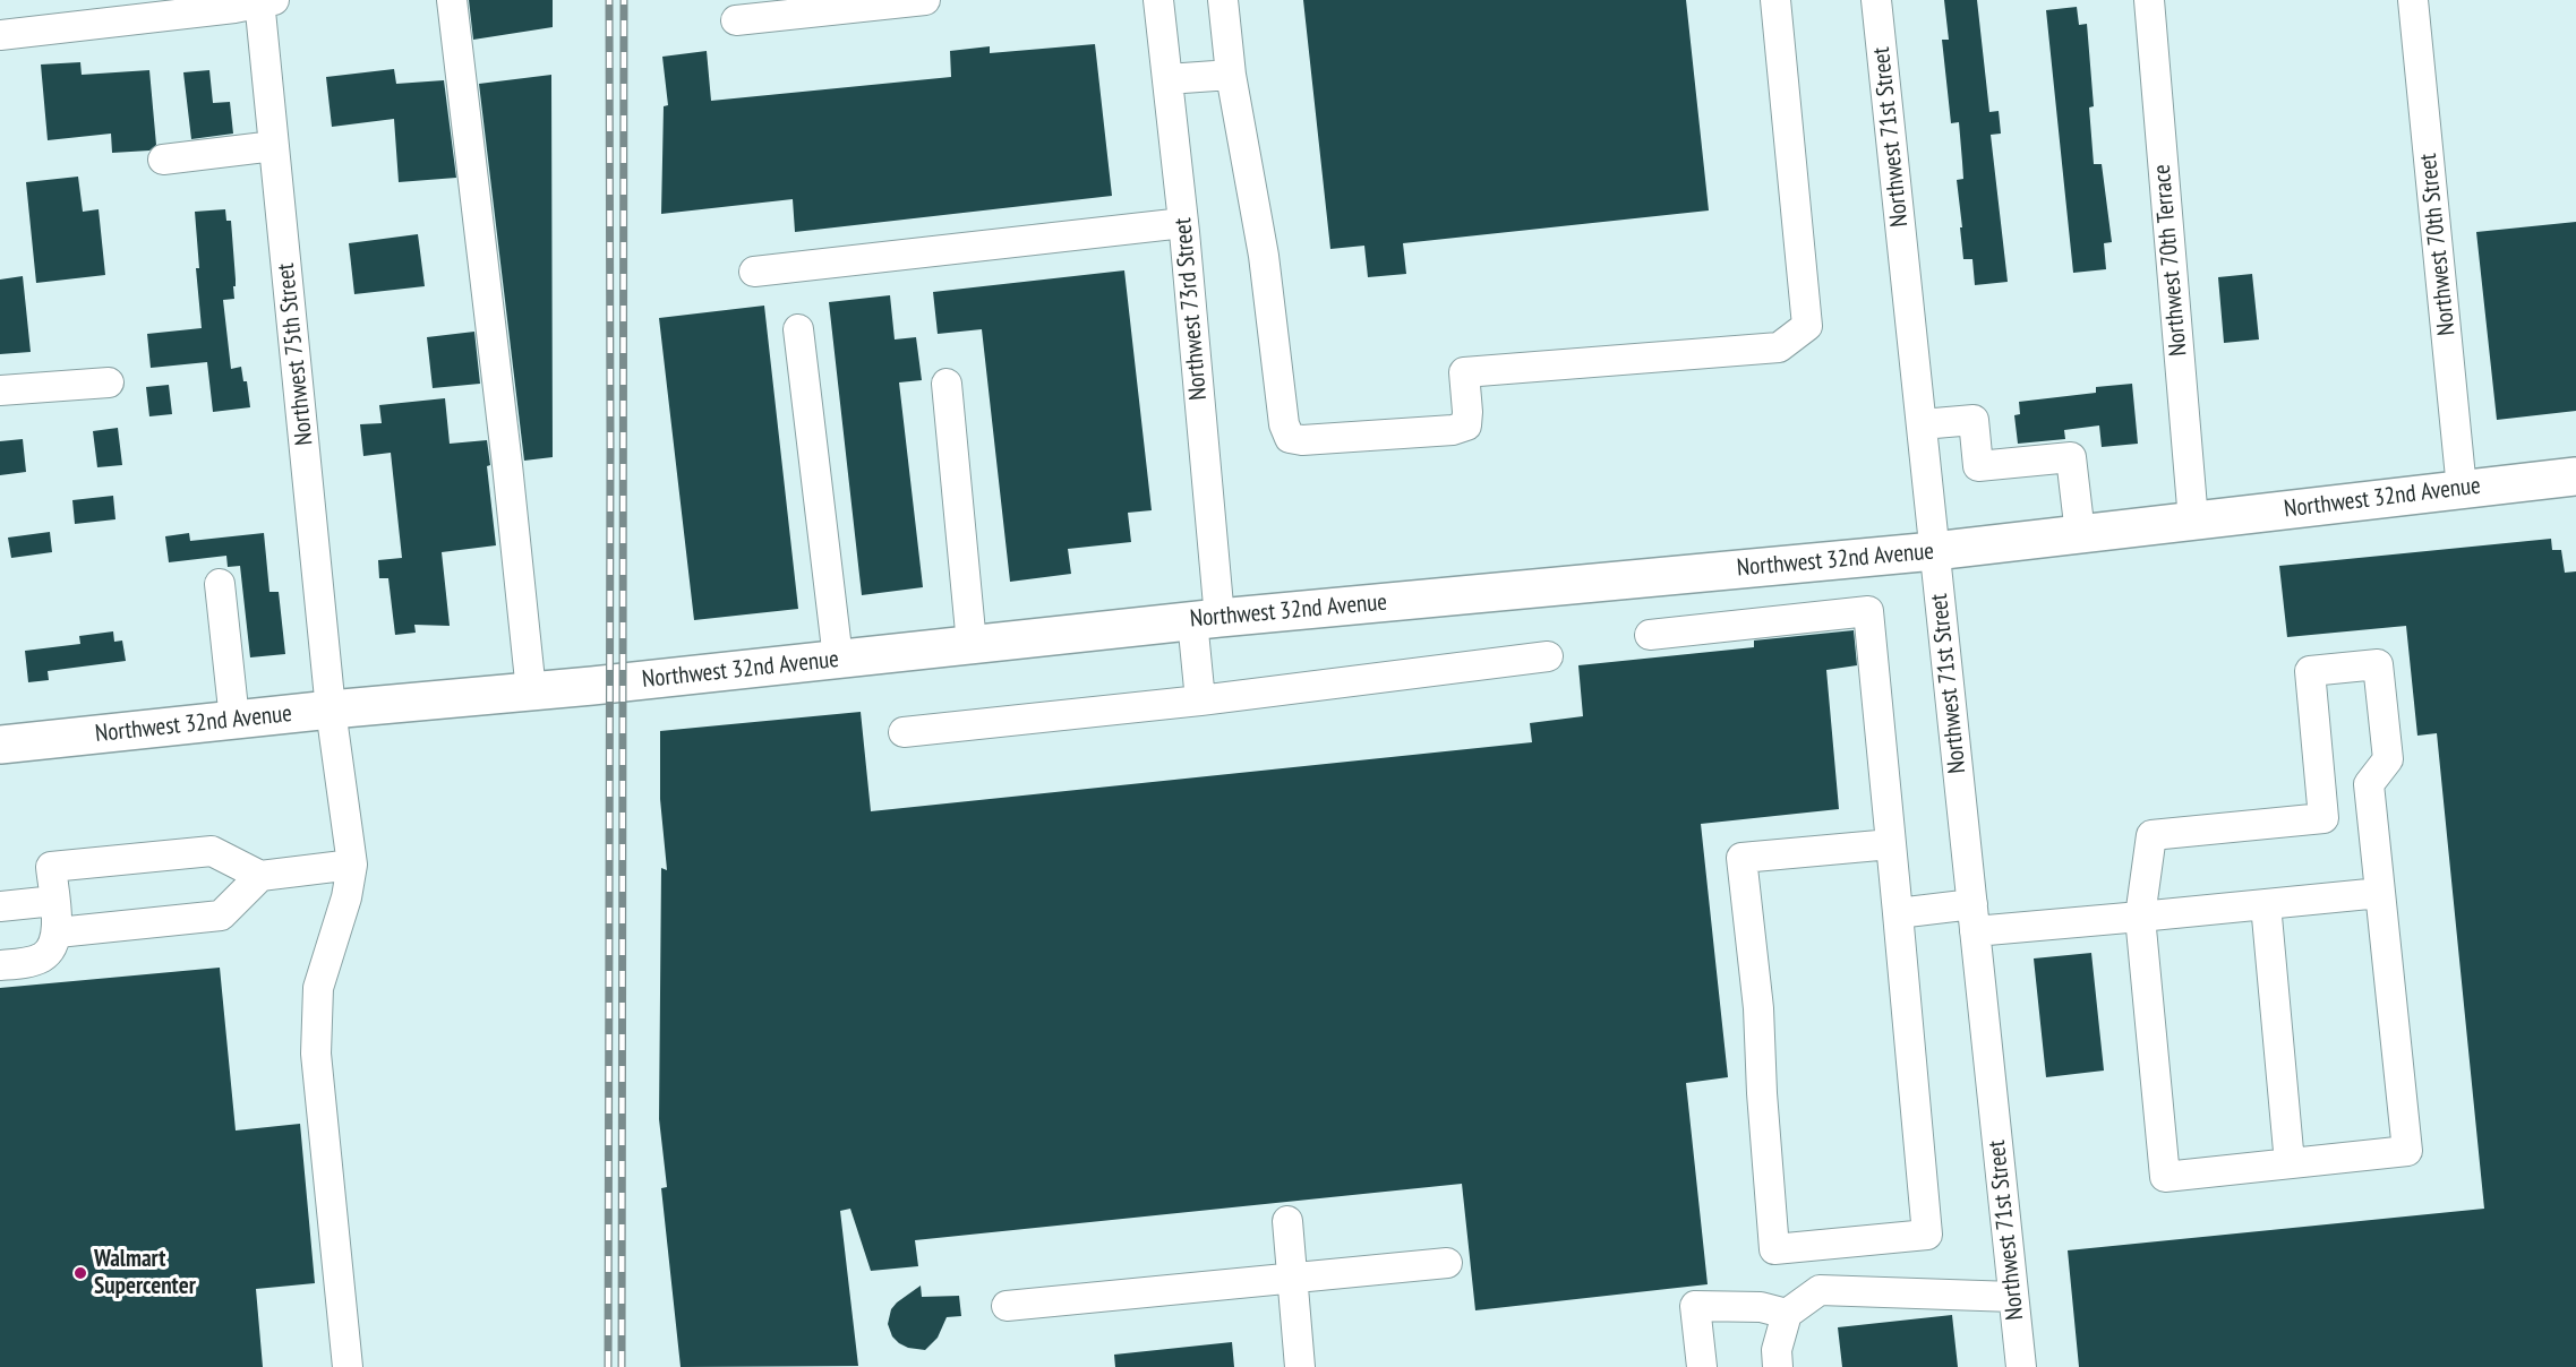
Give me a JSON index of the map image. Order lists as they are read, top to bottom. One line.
{"streets":{"main road":["Northwest 32nd Avenue"],"street":["Northwest 71st Street","Northwest 70th Street","Northwest 70th Terrace","Northwest 73rd Street","Northwest 75th Street"]},"crossings":[["Northwest 71st Street","Northwest 32nd Avenue"],["Northwest 70th Street","Northwest 32nd Avenue"],["Northwest 70th Terrace","Northwest 32nd Avenue"],["Northwest 73rd Street","Northwest 32nd Avenue"],["Northwest 75th Street","Northwest 32nd Avenue"]],"places":["Walmart Supercenter"]}
